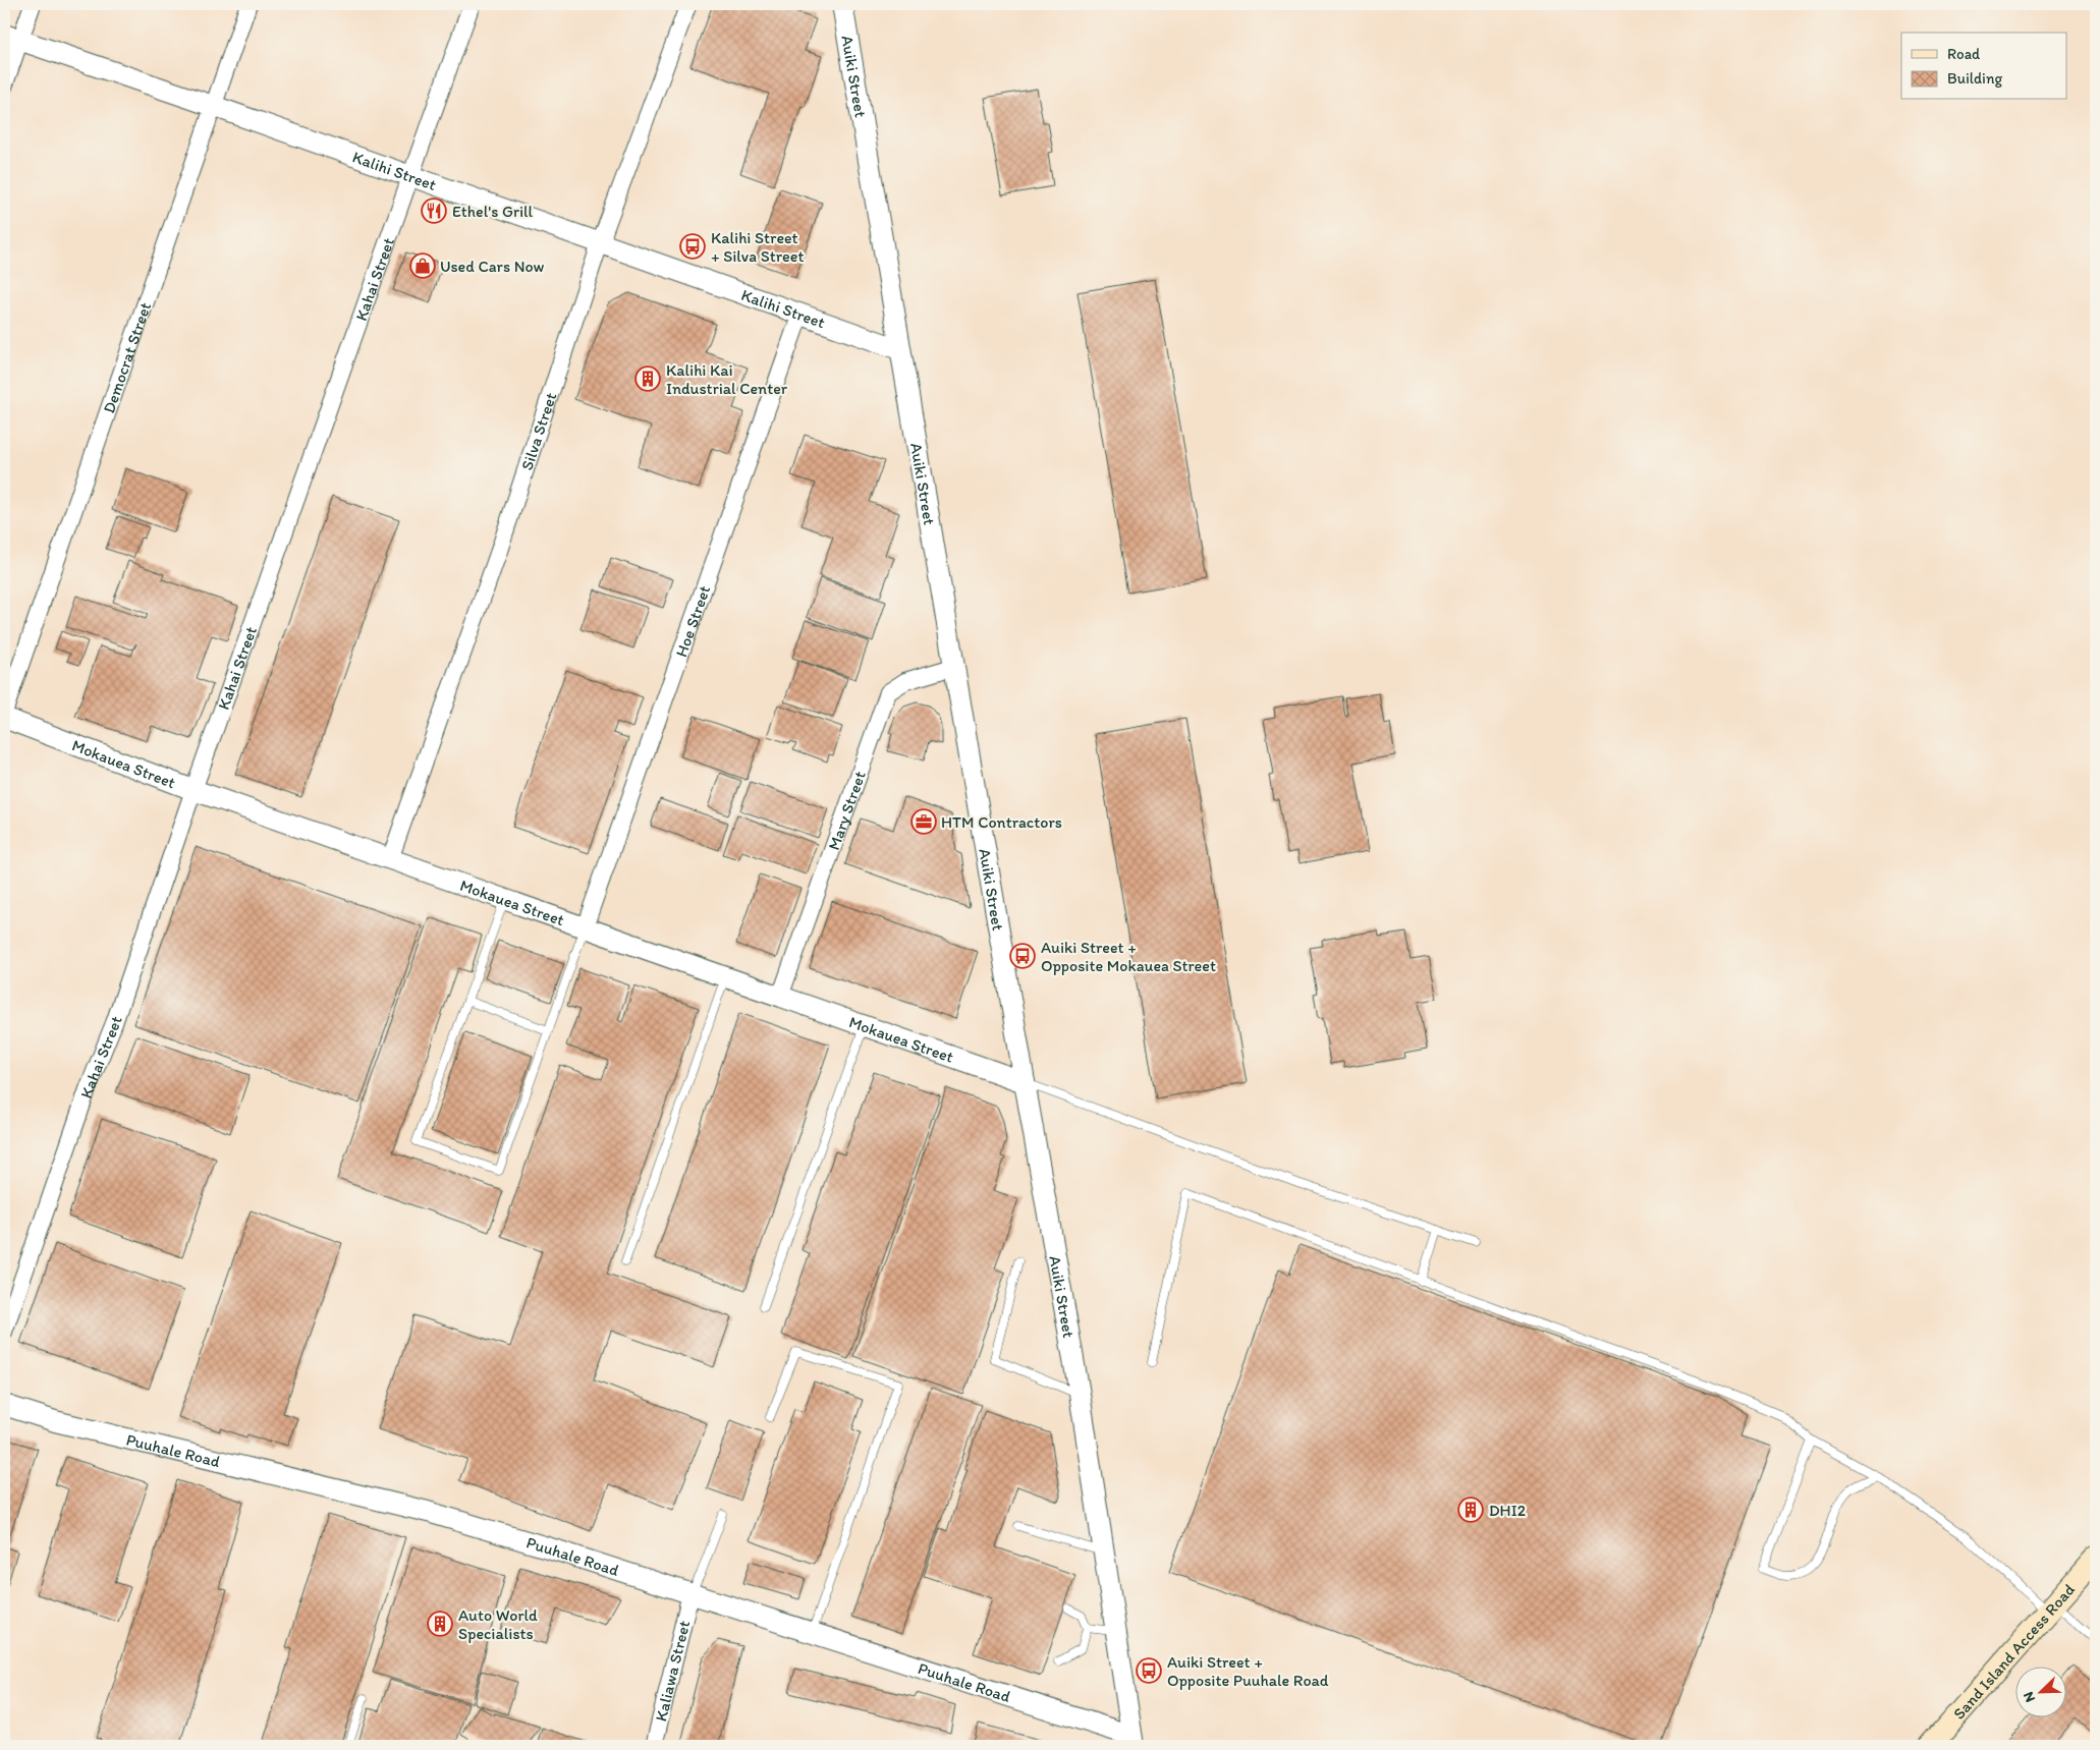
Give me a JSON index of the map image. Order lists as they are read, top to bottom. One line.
{"streets":{"main road":["Sand Island Access Road"],"street":["Auiki Street","Kalihi Street","Kahai Street","Democrat Street","Silva Street","Hoe Street","Mokauea Street","Mary Street","Puuhale Road","Kaliawa Street"]},"crossings":[["Auiki Street","Kalihi Street"],["Auiki Street","Mokauea Street"],["Auiki Street","Mary Street"],["Auiki Street","Puuhale Road"],["Kalihi Street","Kahai Street"],["Kalihi Street","Democrat Street"],["Kalihi Street","Silva Street"],["Kalihi Street","Hoe Street"],["Kahai Street","Mokauea Street"],["Silva Street","Mokauea Street"],["Hoe Street","Mokauea Street"],["Mokauea Street","Mary Street"],["Puuhale Road","Kaliawa Street"]],"places":{"restaurant":["Ethel's Grill"],"bus stop":["Kalihi Street + Silva Street","Auiki Street + Opposite Mokauea Street","Auiki Street + Opposite Puuhale Road"],"shop":["Used Cars Now"],"building":["Kalihi Kai Industrial Center","DHI2","Auto World Specialists"],"office":["HTM Contractors"]},"legend":["Road","Building"],"north":"bottom left"}
